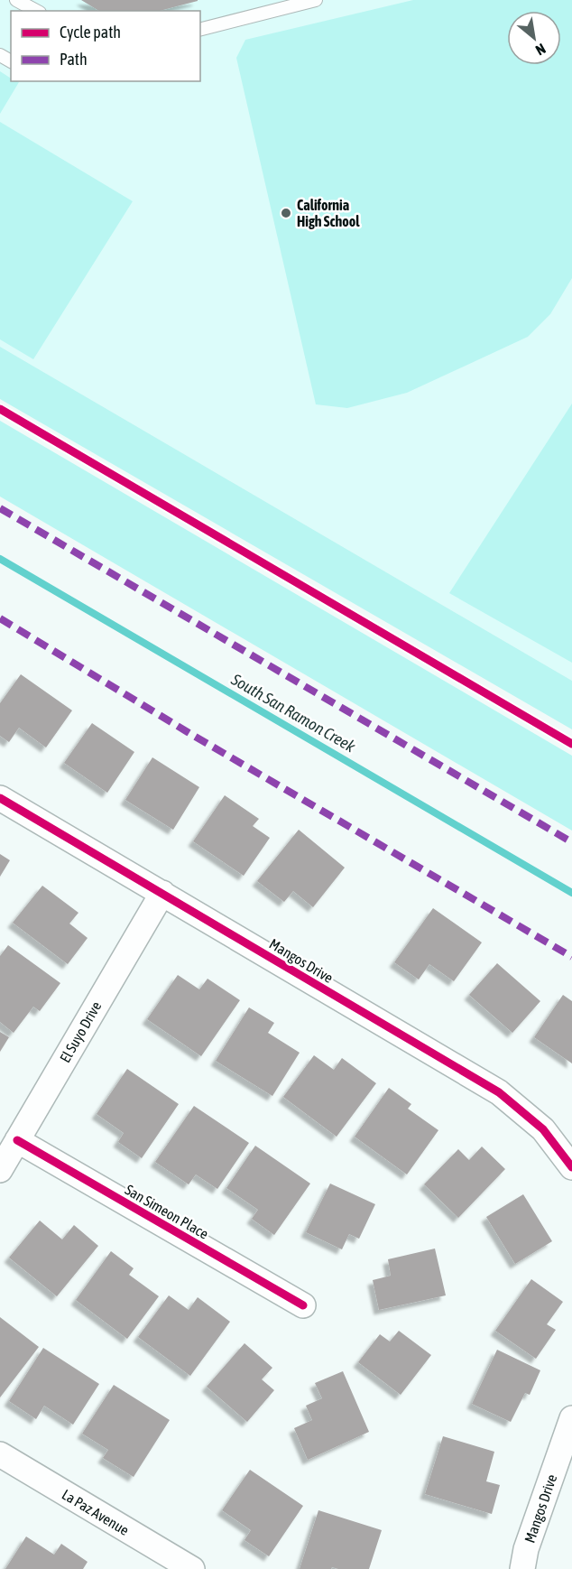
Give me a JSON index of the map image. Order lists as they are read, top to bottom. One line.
{"streets":{"street":["Mangos Drive","El Suyo Drive","San Simeon Place","La Paz Avenue"]},"crossings":[["Mangos Drive","El Suyo Drive"],["El Suyo Drive","San Simeon Place"]],"water":["South San Ramon Creek"],"places":["California High School"],"legend":["Cycle path","Path"],"north":"bottom right"}
